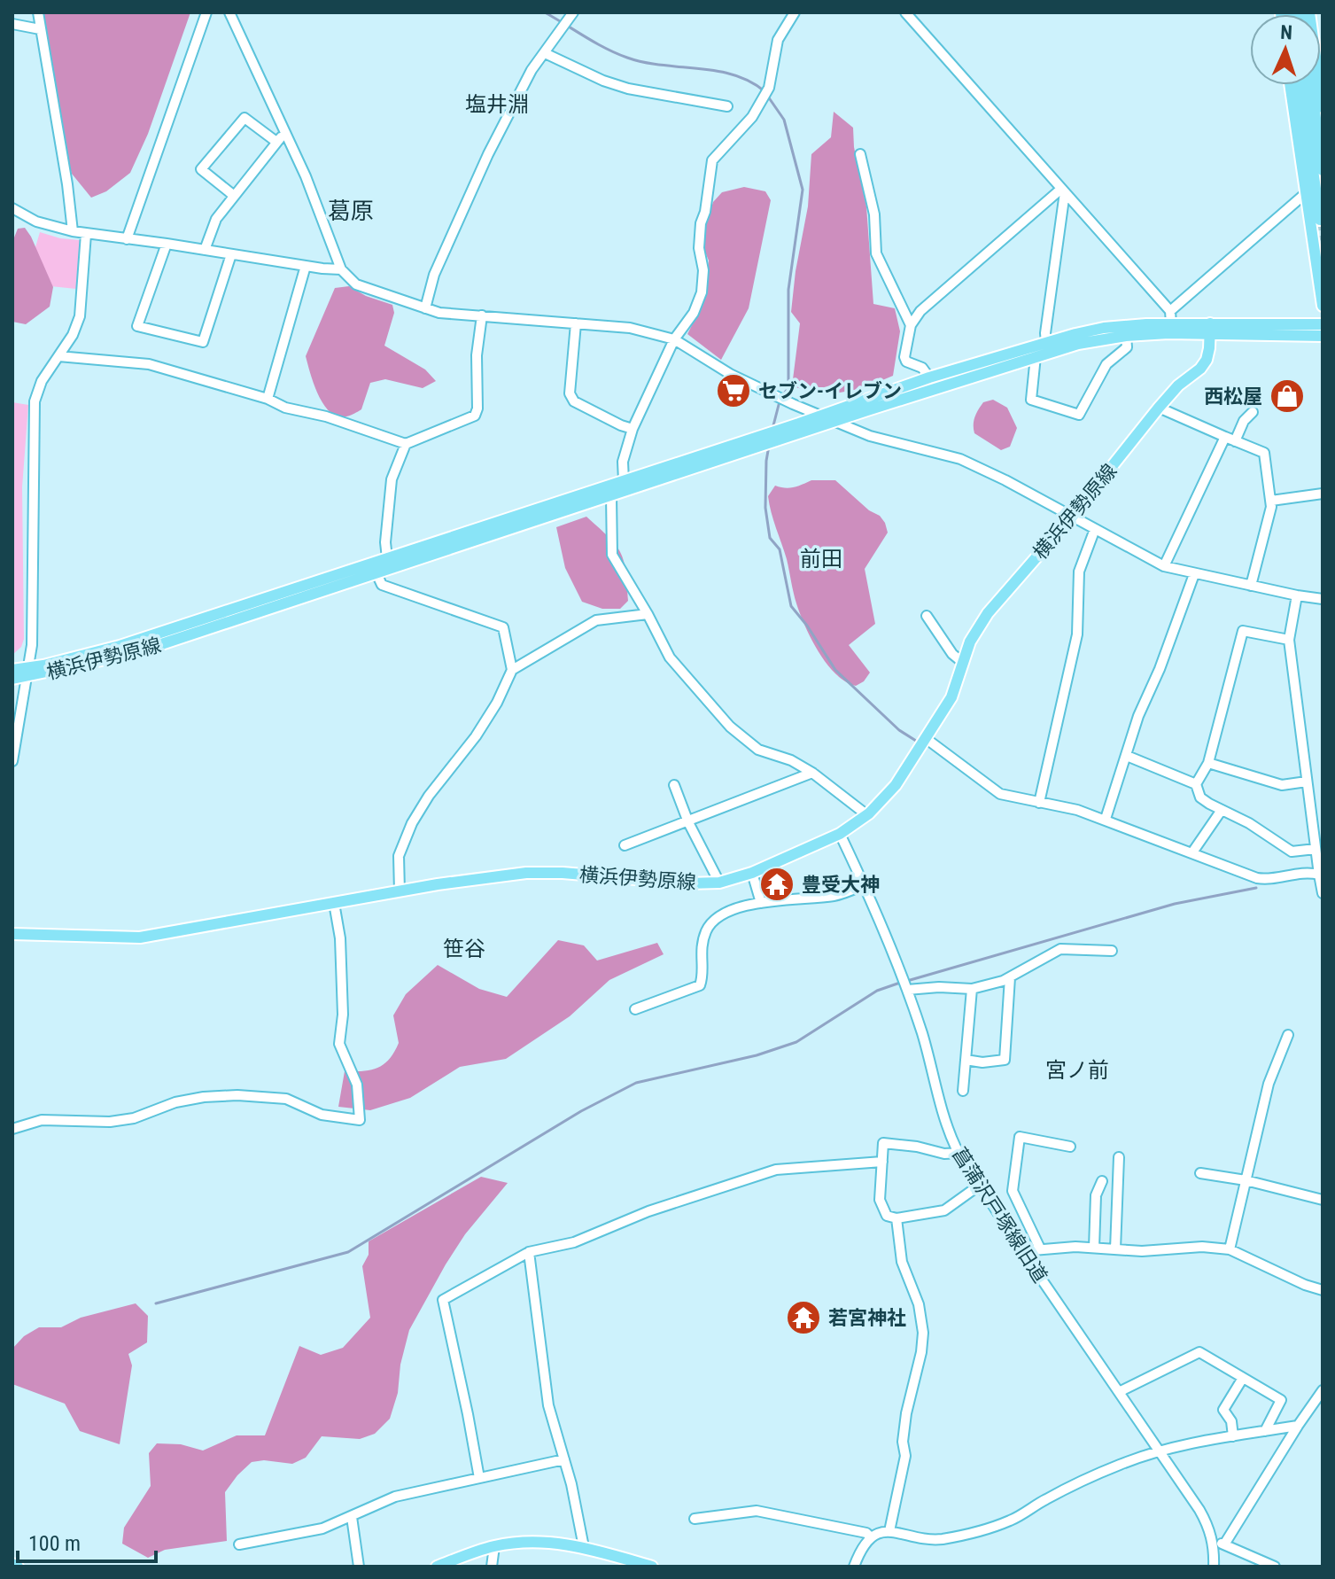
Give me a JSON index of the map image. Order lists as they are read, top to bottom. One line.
{"streets":{"main road":["横浜伊勢原線"],"street":["菖蒲沢戸塚線旧道"]},"crossings":[["横浜伊勢原線","菖蒲沢戸塚線旧道"]],"districts":["塩井淵","葛原","前田","笹谷","宮ノ前"],"places":{"supermarket":["セブン-イレブン"],"shop":["西松屋"],"temple":["豊受大神","若宮神社"]},"scale_bar":"100 m","north":"top"}
